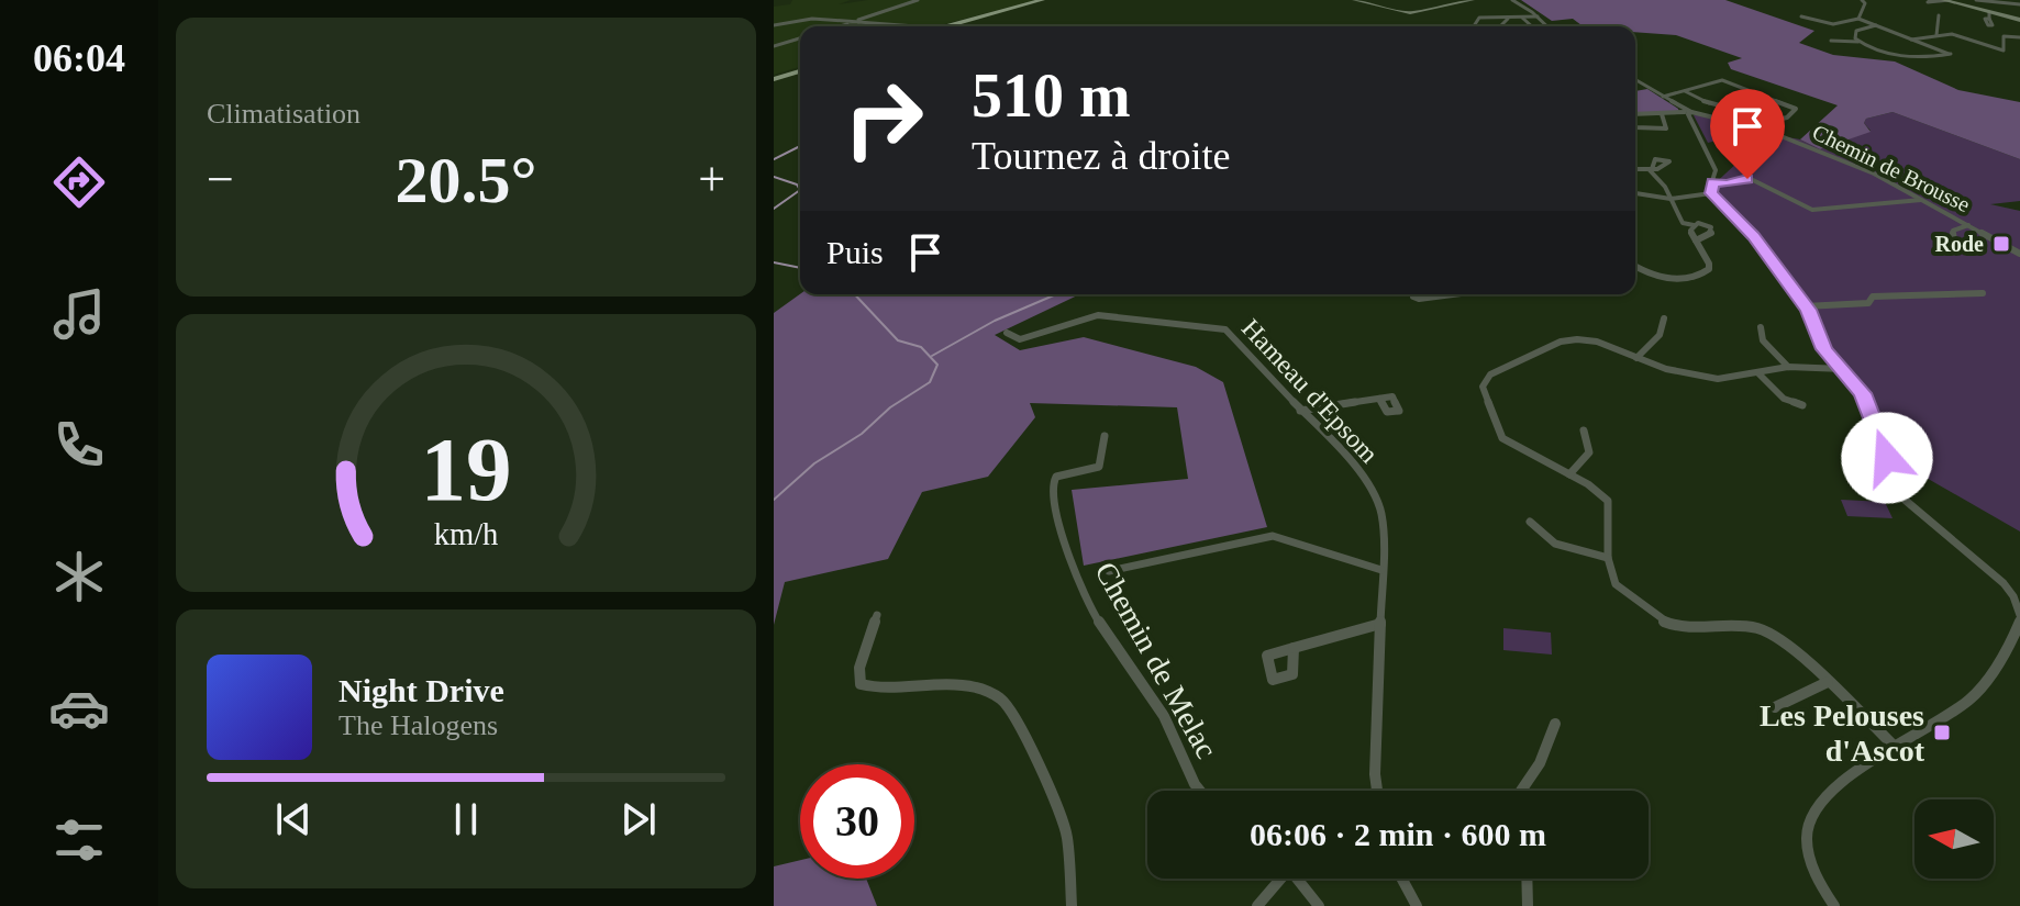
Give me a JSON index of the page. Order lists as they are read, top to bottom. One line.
{"streets":{"street":["Chemin de Brousse","Hameau d'Epsom","Chemin de Melac"]},"places":{"transit":["Rode","Les Pelouses d'Ascot"]},"north":"left","page":{"tabs":"06:04","tile":"Climatisation","turn":["510 m","Tournez à droite"],"heat":["−","20.5°","+"],"then":"Puis","song":["Night Drive","The Halogens"],"limit":"30","trip":"06:06 · 2 min · 600 m","gauge":["19","km/h"]}}
